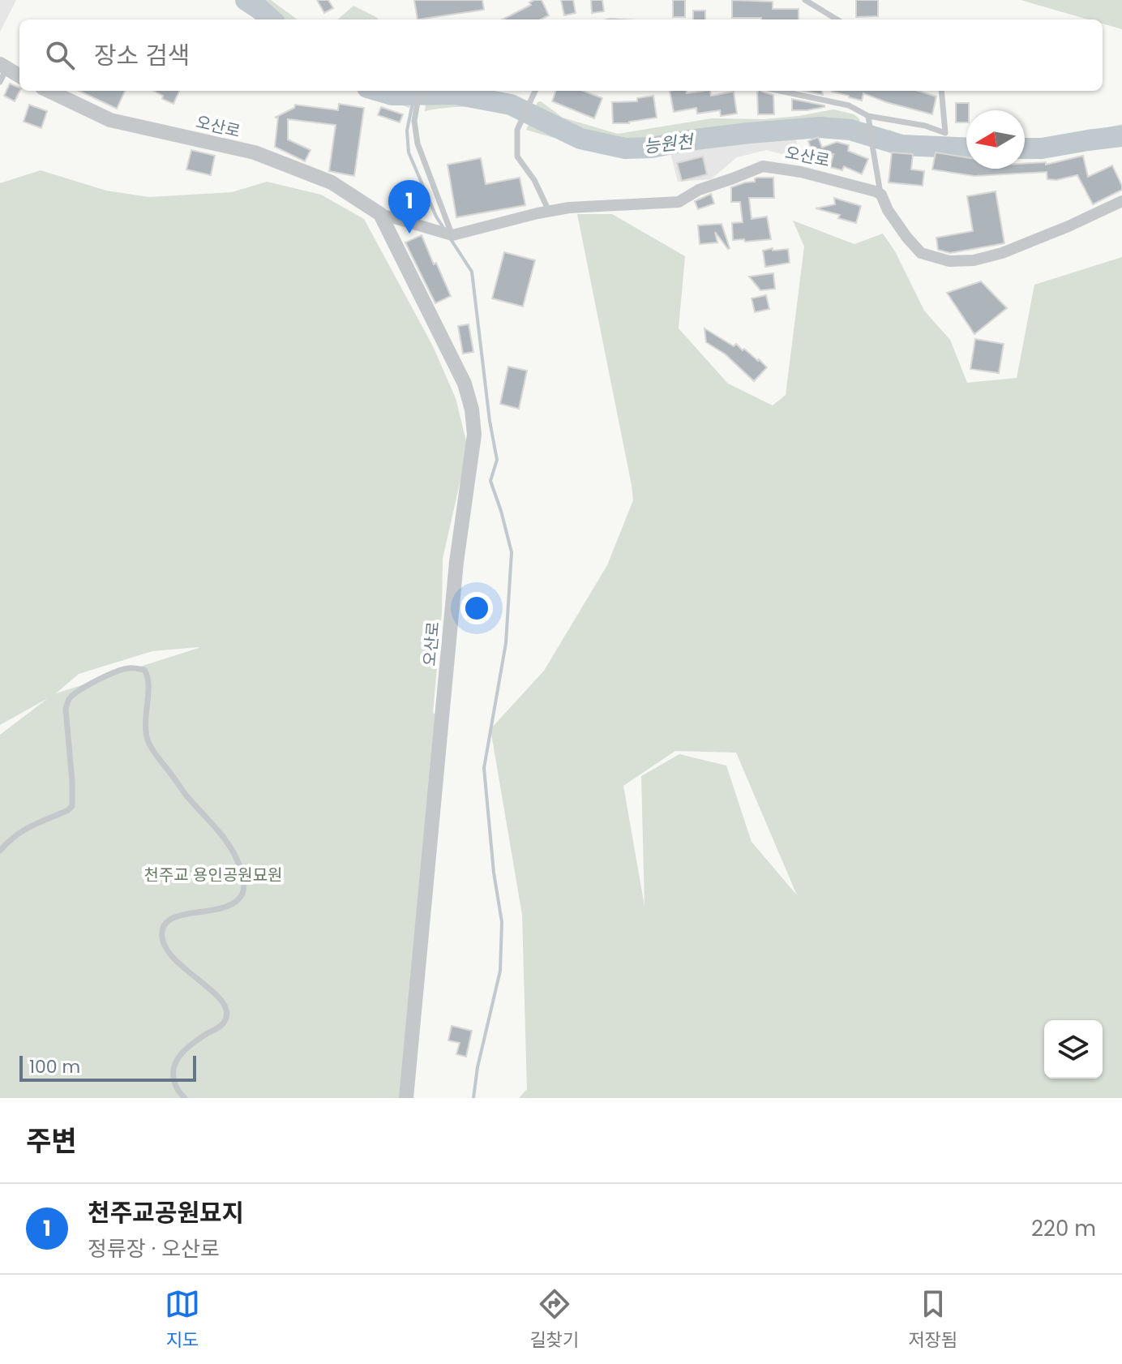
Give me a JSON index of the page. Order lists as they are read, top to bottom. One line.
{"streets":{"street":["오산로"]},"water":["능원천"],"parks":["천주교 용인공원묘원"],"scale_bar":"100 m","north":"left","page":{"search":"장소 검색","pins":"1","scale":"100 m","heading":"주변","list":[{"mark":"1","name":"천주교공원묘지","note":"정류장 · 오산로","value":"220 m"}],"nav":["지도","길찾기","저장됨"]}}
